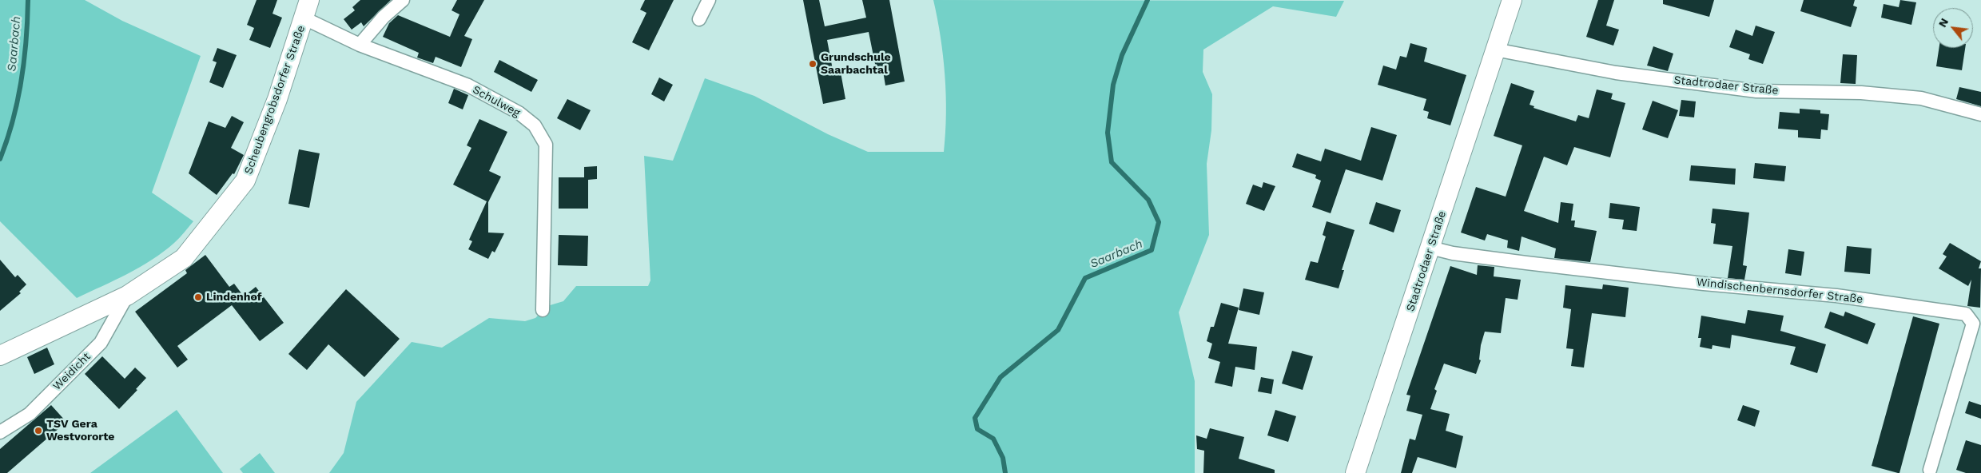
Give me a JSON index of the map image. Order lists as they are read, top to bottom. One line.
{"streets":{"main road":["Stadtrodaer Straße","Scheubengrobsdorfer Straße"],"street":["Schulweg","Windischenbernsdorfer Straße","Weidicht"]},"crossings":[["Stadtrodaer Straße","Windischenbernsdorfer Straße"],["Scheubengrobsdorfer Straße","Schulweg"],["Scheubengrobsdorfer Straße","Weidicht"]],"water":["Saarbach"],"places":["Grundschule Saarbachtal","Lindenhof","TSV Gera Westvororte"],"north":"top left"}
